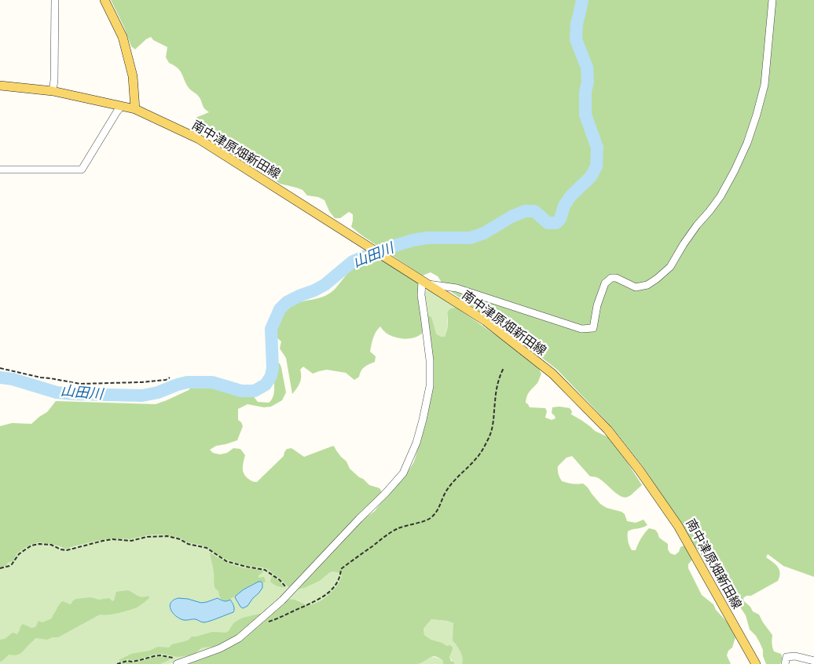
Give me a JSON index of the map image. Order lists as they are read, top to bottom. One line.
{"streets":{"main road":["南中津原畑新田線"]},"water":["山田川"]}
